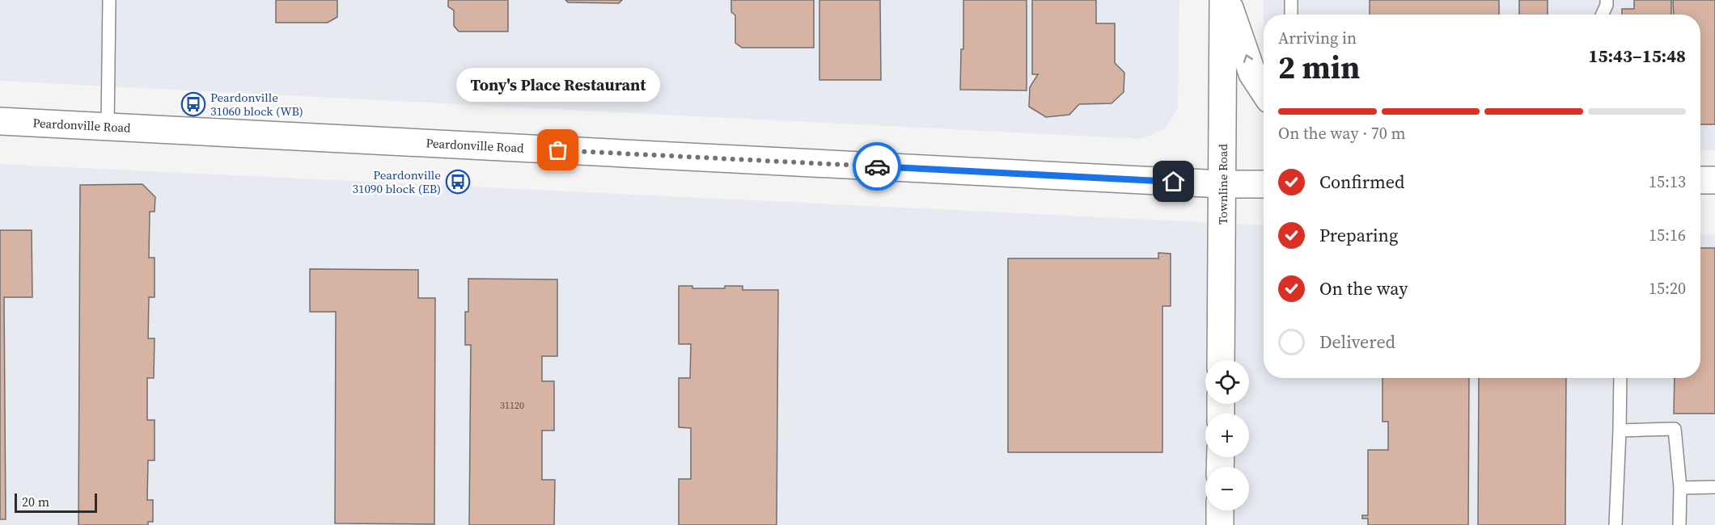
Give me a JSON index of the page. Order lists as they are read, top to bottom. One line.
{"streets":{"main road":["Peardonville Road","Townline Road"]},"crossings":[["Peardonville Road","Townline Road"]],"places":{"bus stop":["Peardonville 31060 block (WB)","Peardonville 31090 block (EB)"],"other":["Tony's Place Restaurant"]},"house_numbers":["31120"],"scale_bar":"20 m","page":{"heading":["2 min","Arriving in","15:43–15:48"],"bubble":"Tony's Place Restaurant","bar":"On the way · 70 m","list":[["Confirmed","15:13"],["Preparing","15:16"],["On the way","15:20"],"Delivered"],"map_buttons":["+","−"],"scale":"20 m"}}
